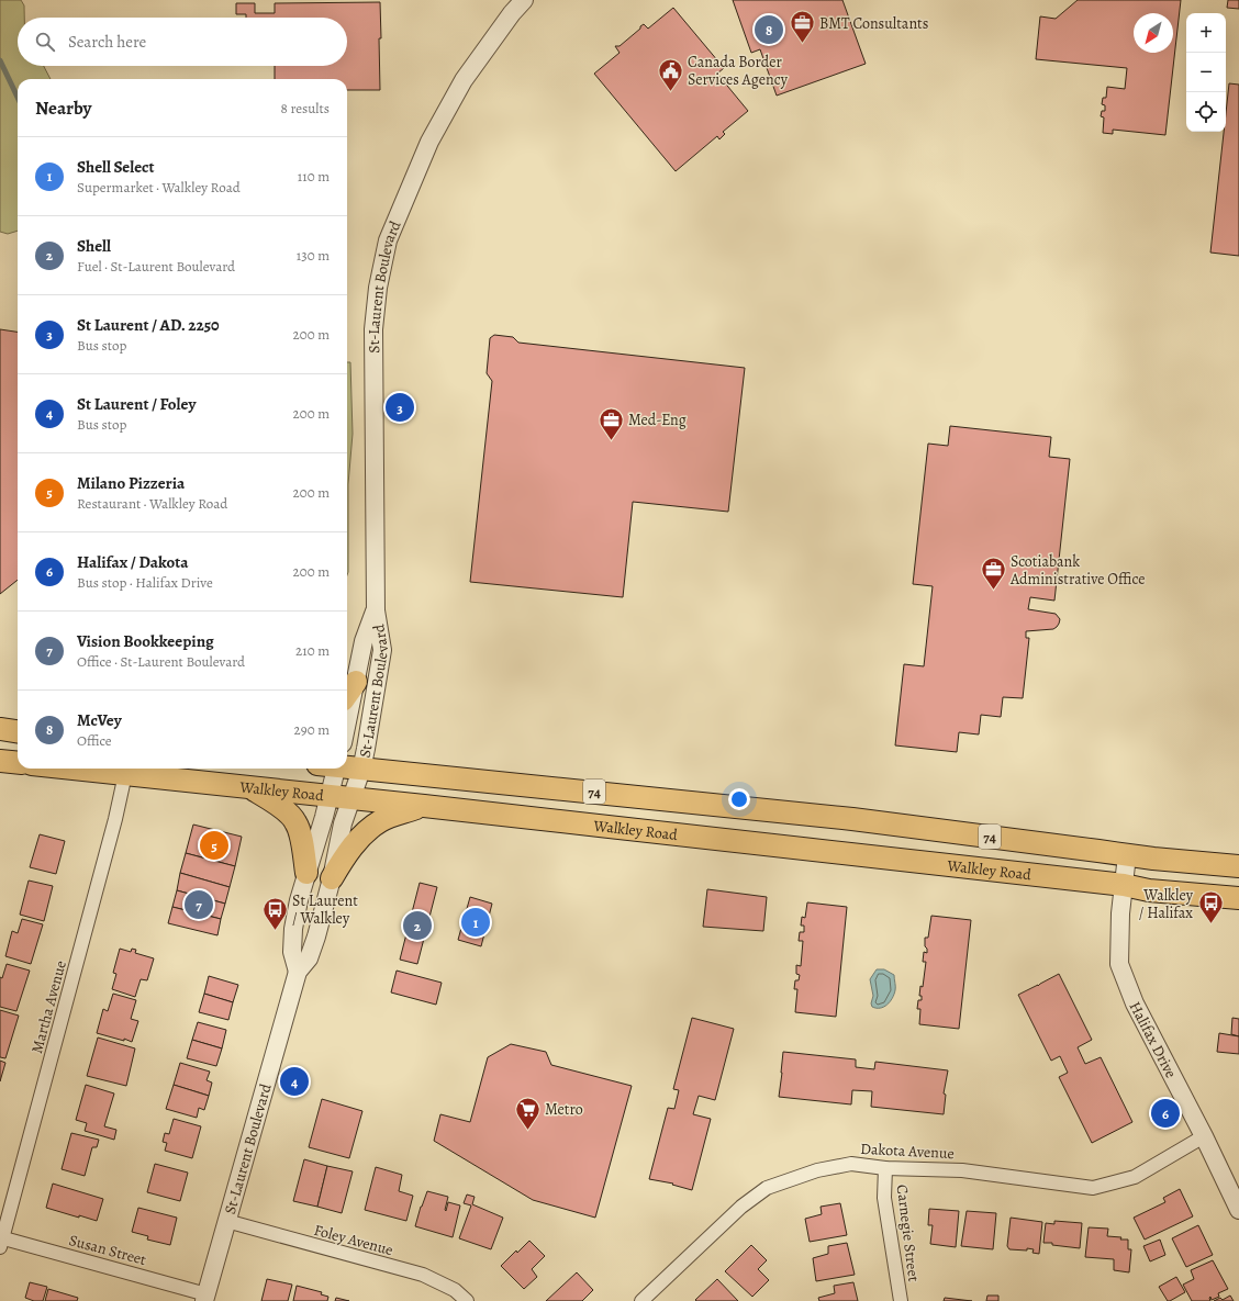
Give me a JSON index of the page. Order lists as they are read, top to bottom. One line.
{"streets":{"main road":["Walkley Road","74"],"street":["St-Laurent Boulevard","Martha Avenue","Halifax Drive","Dakota Avenue","Carnegie Street","Foley Avenue","Susan Street"]},"crossings":[["St-Laurent Boulevard","Walkley Road"],["St-Laurent Boulevard","Foley Avenue"],["St-Laurent Boulevard","Susan Street"],["Walkley Road","Martha Avenue"],["Walkley Road","Halifax Drive"],["Martha Avenue","Susan Street"],["Halifax Drive","Dakota Avenue"],["Dakota Avenue","Carnegie Street"]],"places":{"office":["BMT Consultants","Med-Eng","Scotiabank Administrative Office"],"public building":["Canada Border Services Agency"],"bus stop":["Walkley / Halifax","St Laurent / Walkley"],"supermarket":["Metro"]},"north":"bottom left","page":{"map_buttons":["+","−"],"pins":["8","3","5","7","1","2","4","6"],"search":"Search here","heading":["Nearby","8 results"],"list":[{"mark":"1","name":"Shell Select","note":"Supermarket · Walkley Road","value":"110 m"},{"mark":"2","name":"Shell","note":"Fuel · St-Laurent Boulevard","value":"130 m"},{"mark":"3","name":"St Laurent / AD. 2250","note":"Bus stop","value":"200 m"},{"mark":"4","name":"St Laurent / Foley","note":"Bus stop","value":"200 m"},{"mark":"5","name":"Milano Pizzeria","note":"Restaurant · Walkley Road","value":"200 m"},{"mark":"6","name":"Halifax / Dakota","note":"Bus stop · Halifax Drive","value":"200 m"},{"mark":"7","name":"Vision Bookkeeping","note":"Office · St-Laurent Boulevard","value":"210 m"},{"mark":"8","name":"McVey","note":"Office","value":"290 m"}]}}
